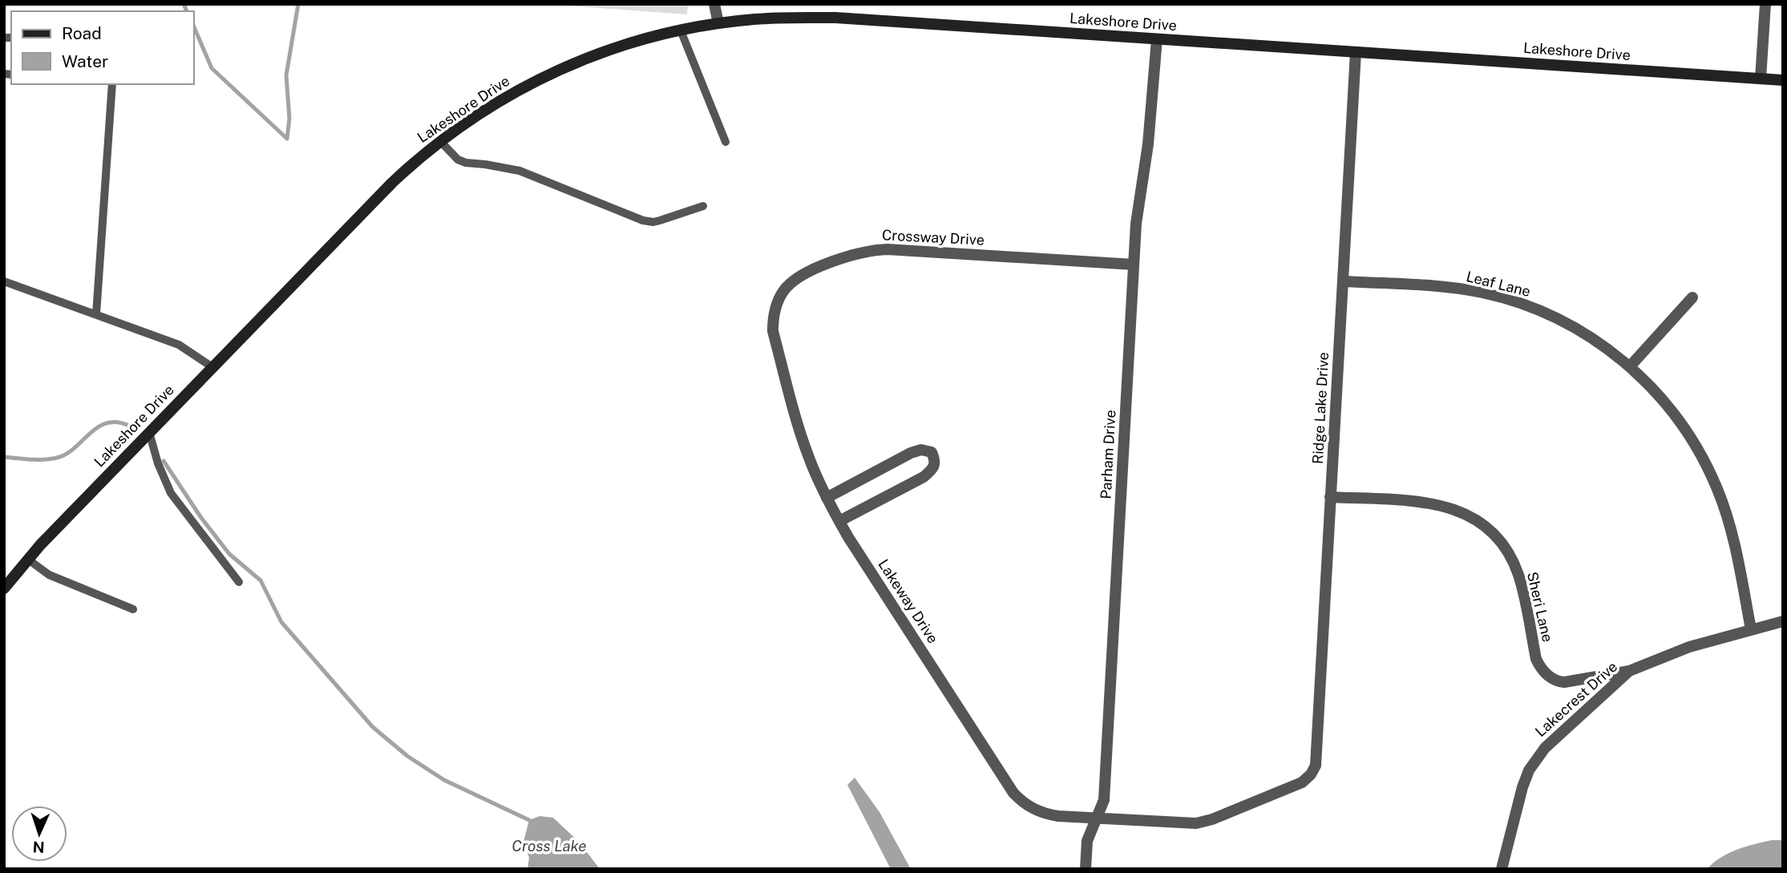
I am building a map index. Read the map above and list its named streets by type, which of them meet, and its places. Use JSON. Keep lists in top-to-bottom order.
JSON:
{
  "streets": {
    "main road": ["Lakeshore Drive"],
    "street": [
      "Crossway Drive",
      "Leaf Lane",
      "Ridge Lake Drive",
      "Parham Drive",
      "Lakeway Drive",
      "Sheri Lane",
      "Lakecrest Drive"
    ]
  },
  "crossings": [
    ["Lakeshore Drive", "Ridge Lake Drive"],
    ["Lakeshore Drive", "Parham Drive"],
    ["Crossway Drive", "Parham Drive"],
    ["Crossway Drive", "Lakeway Drive"],
    ["Leaf Lane", "Ridge Lake Drive"],
    ["Leaf Lane", "Lakecrest Drive"],
    ["Ridge Lake Drive", "Lakeway Drive"],
    ["Ridge Lake Drive", "Sheri Lane"],
    ["Parham Drive", "Lakeway Drive"],
    ["Sheri Lane", "Lakecrest Drive"]
  ],
  "water": ["Cross Lake"],
  "legend": ["Road", "Water"],
  "north": "bottom"
}
